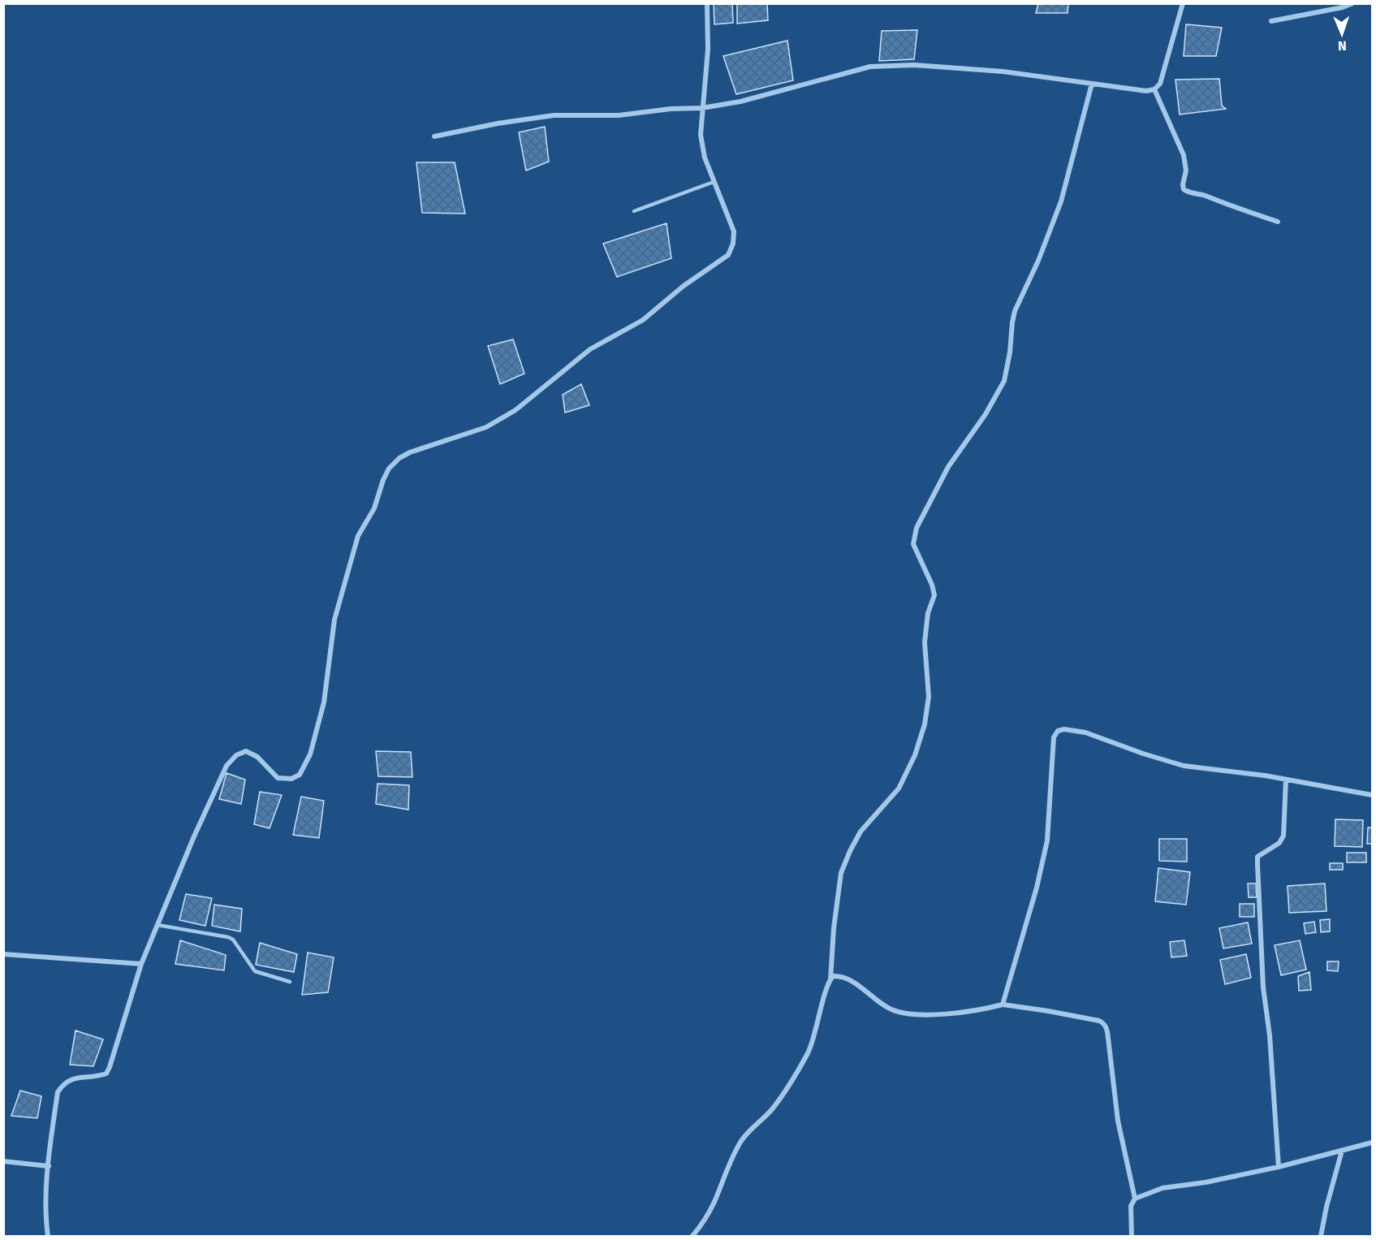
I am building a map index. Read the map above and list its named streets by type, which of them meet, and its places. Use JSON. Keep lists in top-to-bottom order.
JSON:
{
  "north": "bottom"
}
